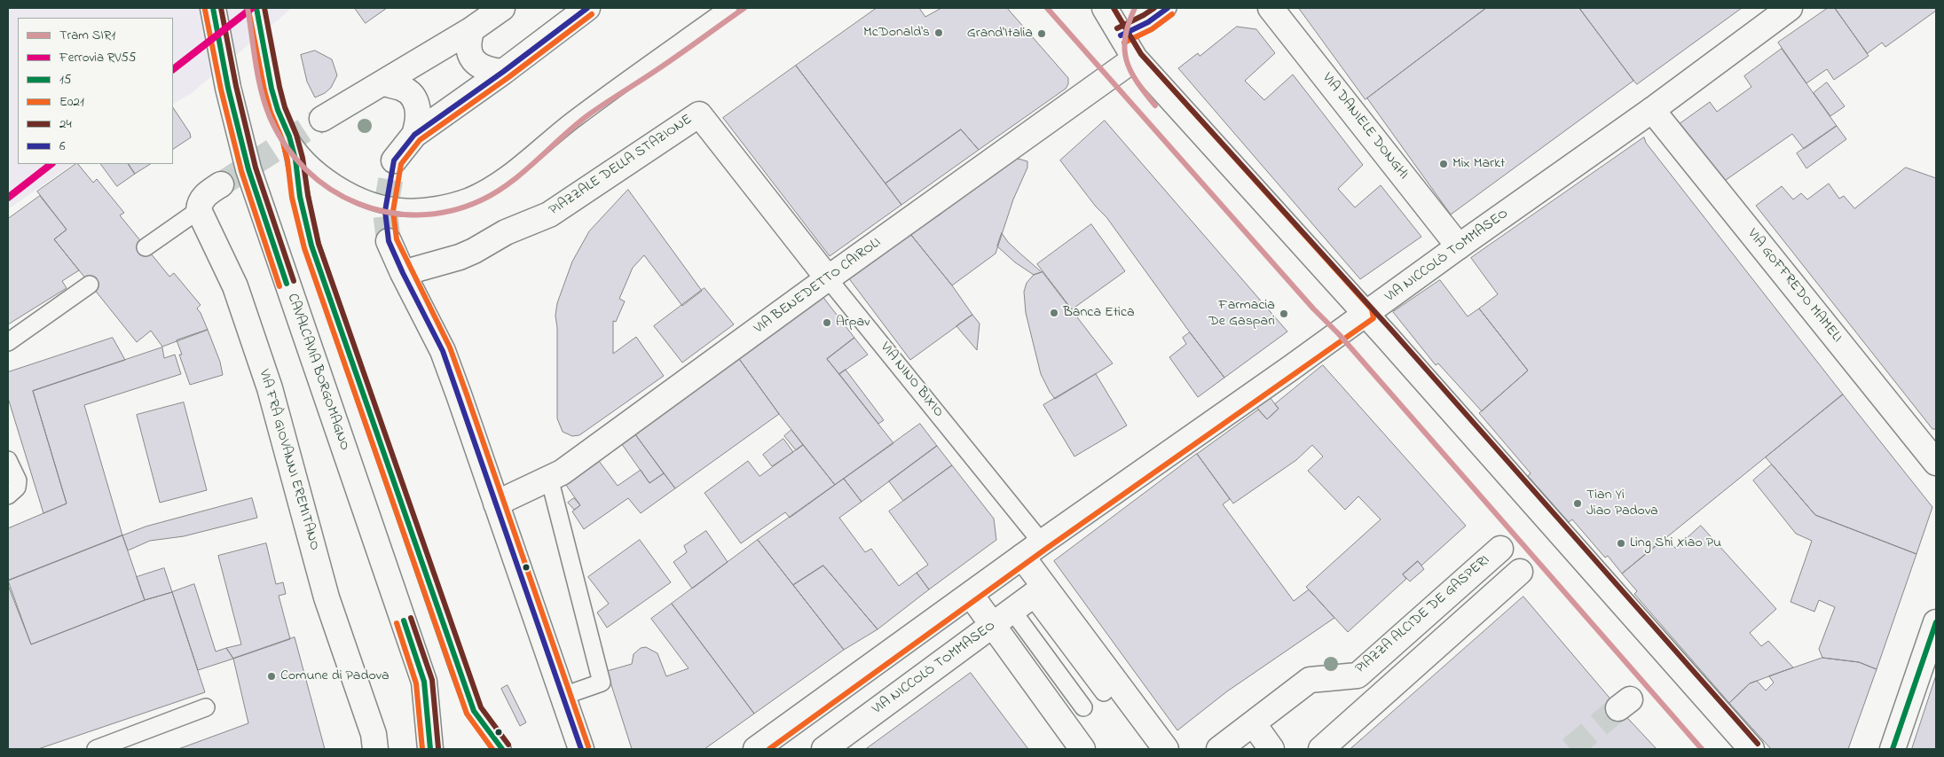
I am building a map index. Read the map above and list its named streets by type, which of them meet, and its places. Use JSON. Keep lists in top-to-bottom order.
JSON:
{
  "streets": {
    "street": [
      "VIA DANIELE DONGHI",
      "PIAZZALE DELLA STAZIONE",
      "VIA NICCOLÒ TOMMASEO",
      "VIA BENEDETTO CAIROLI",
      "VIA GOFFREDO MAMELI",
      "CAVALCAVIA BORGOMAGNO",
      "VIA NINO BIXIO",
      "VIA FRÀ GIOVANNI EREMITANO",
      "PIAZZA ALCIDE DE GASPERI"
    ]
  },
  "crossings": [
    ["VIA DANIELE DONGHI", "VIA NICCOLÒ TOMMASEO"],
    ["PIAZZALE DELLA STAZIONE", "VIA NINO BIXIO"],
    ["VIA NICCOLÒ TOMMASEO", "VIA GOFFREDO MAMELI"],
    ["VIA NICCOLÒ TOMMASEO", "VIA NINO BIXIO"],
    ["VIA BENEDETTO CAIROLI", "VIA NINO BIXIO"]
  ],
  "places": [
    "McDonald's",
    "Grand'Italia",
    "Mix Markt",
    "Banca Etica",
    "Farmacia De Gaspari",
    "Arpav",
    "Tian Yi Jiao Padova",
    "Ling Shi Xiao Pu",
    "Comune di Padova"
  ],
  "lines": [
    "tram line SIR1",
    "rail line RV55",
    "transit line 15",
    "transit line E021",
    "transit line 24",
    "transit line 6"
  ],
  "legend": [
    "Tram SIR1",
    "Ferrovia RV55",
    "15",
    "E021",
    "24",
    "6"
  ]
}
